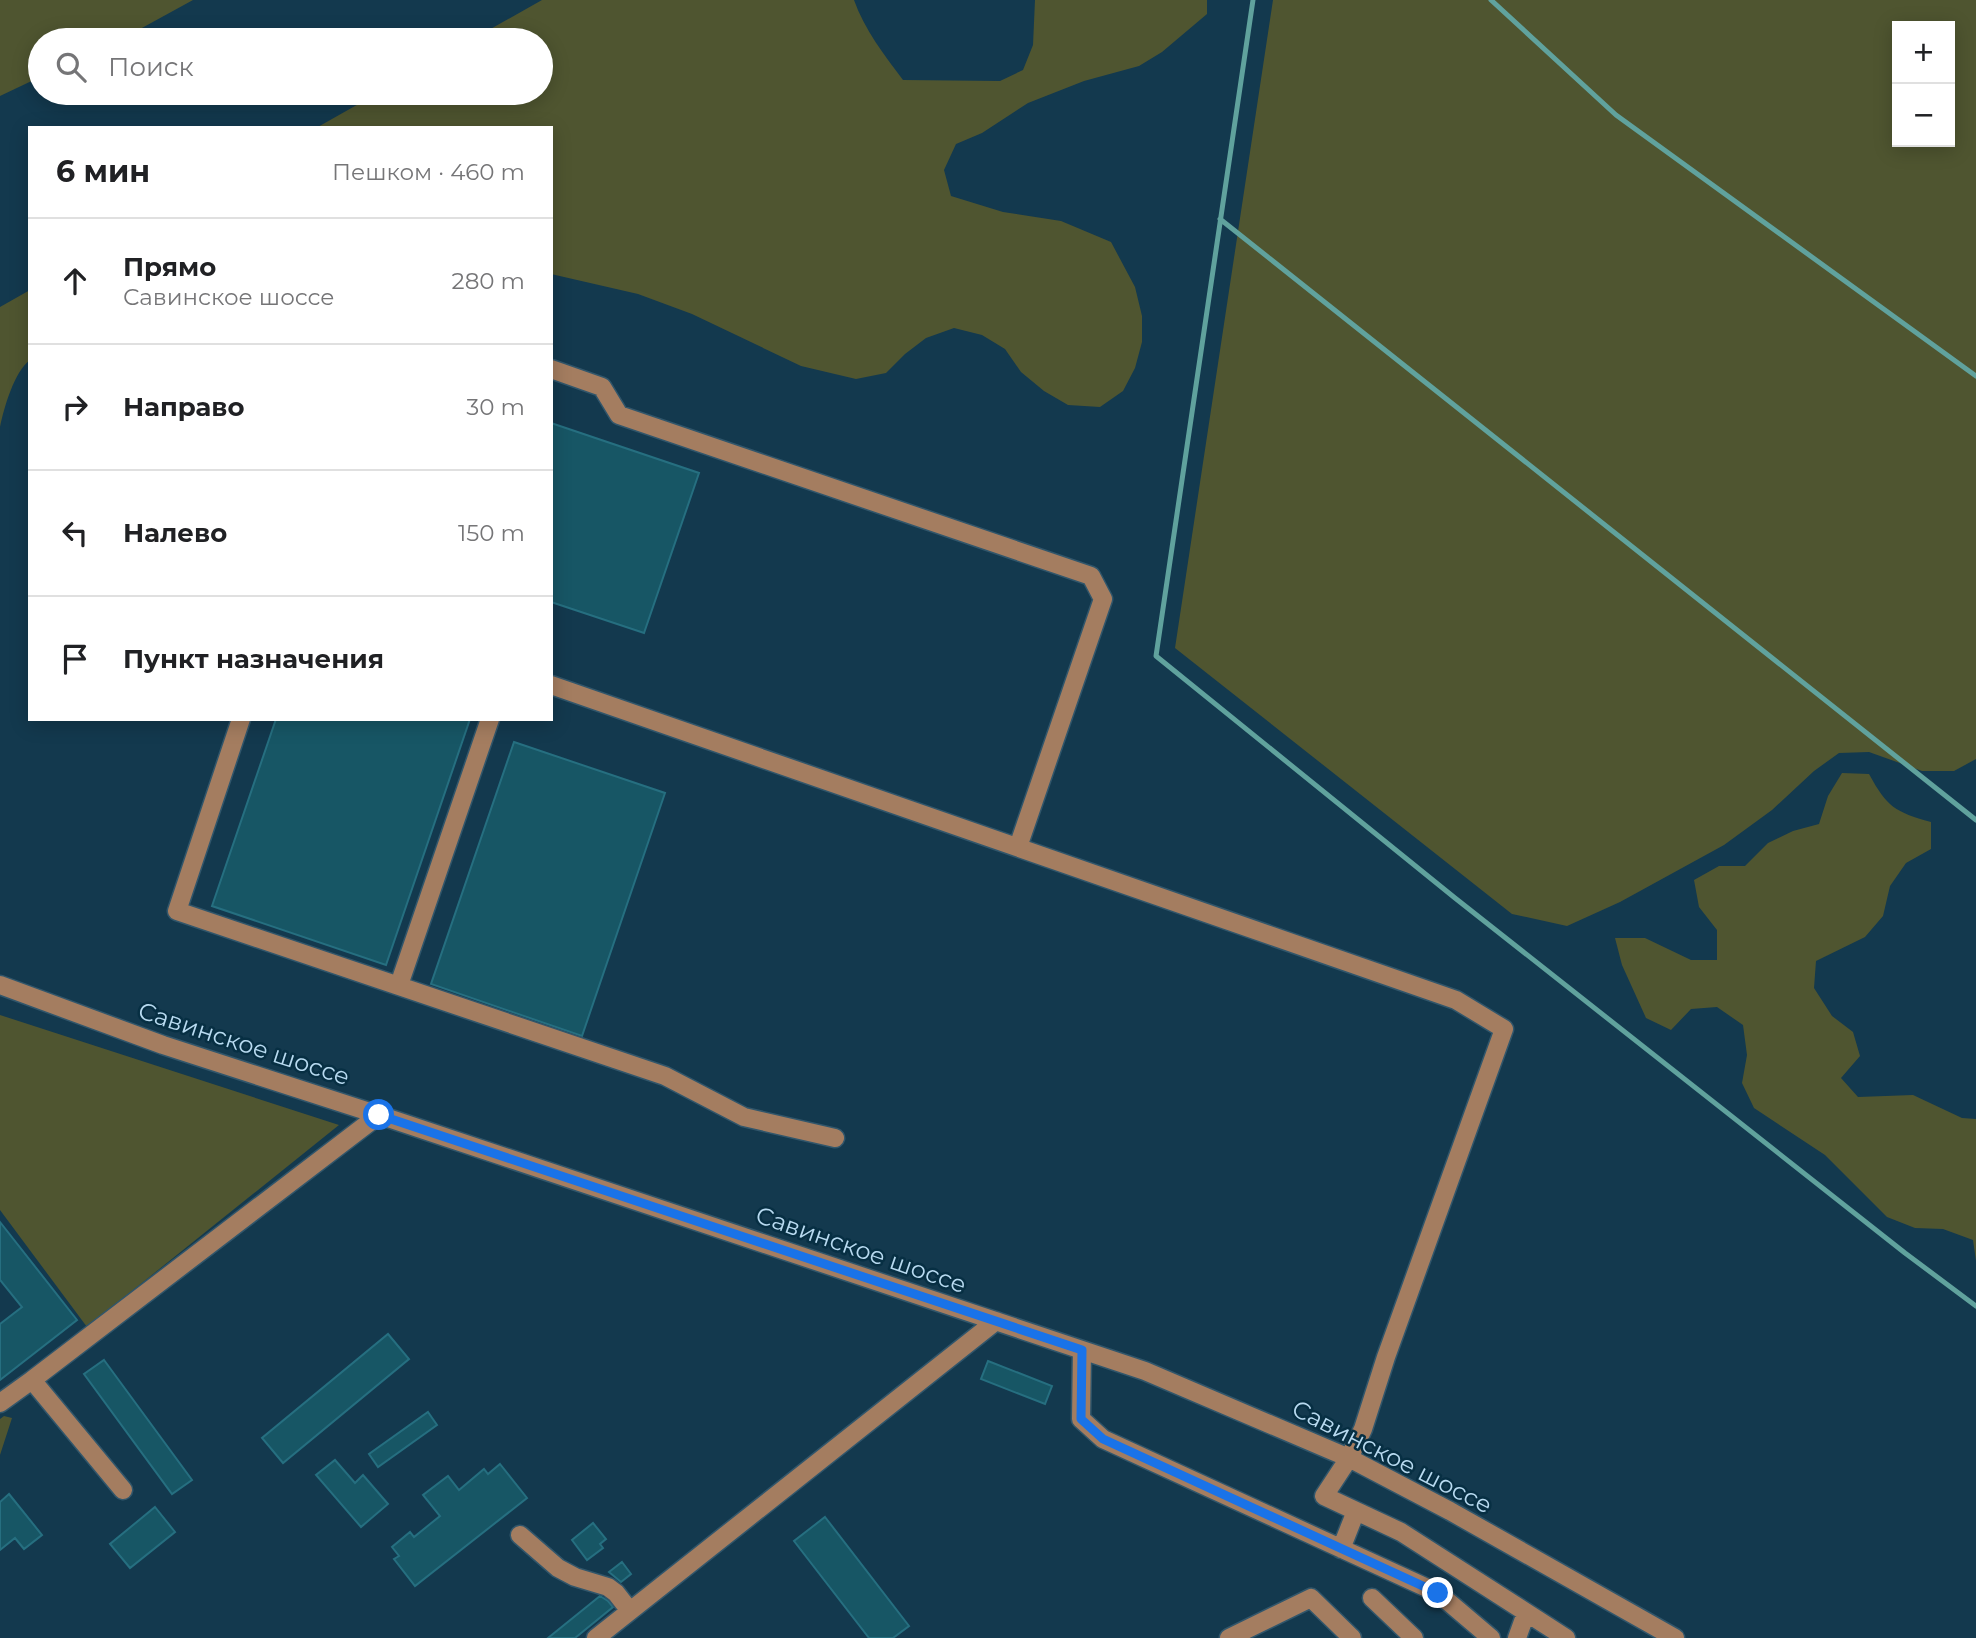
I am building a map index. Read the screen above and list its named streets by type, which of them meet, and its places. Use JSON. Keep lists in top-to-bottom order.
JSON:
{
  "streets": {
    "street": ["Савинское шоссе"]
  },
  "page": {
    "map_buttons": ["+", "−"],
    "search": "Поиск",
    "heading": ["6 мин", "Пешком · 460 m"],
    "list": [
      ["Прямо", "Савинское шоссе", "280 m"],
      ["Направо", "30 m"],
      ["Налево", "150 m"],
      "Пункт назначения"
    ]
  }
}
